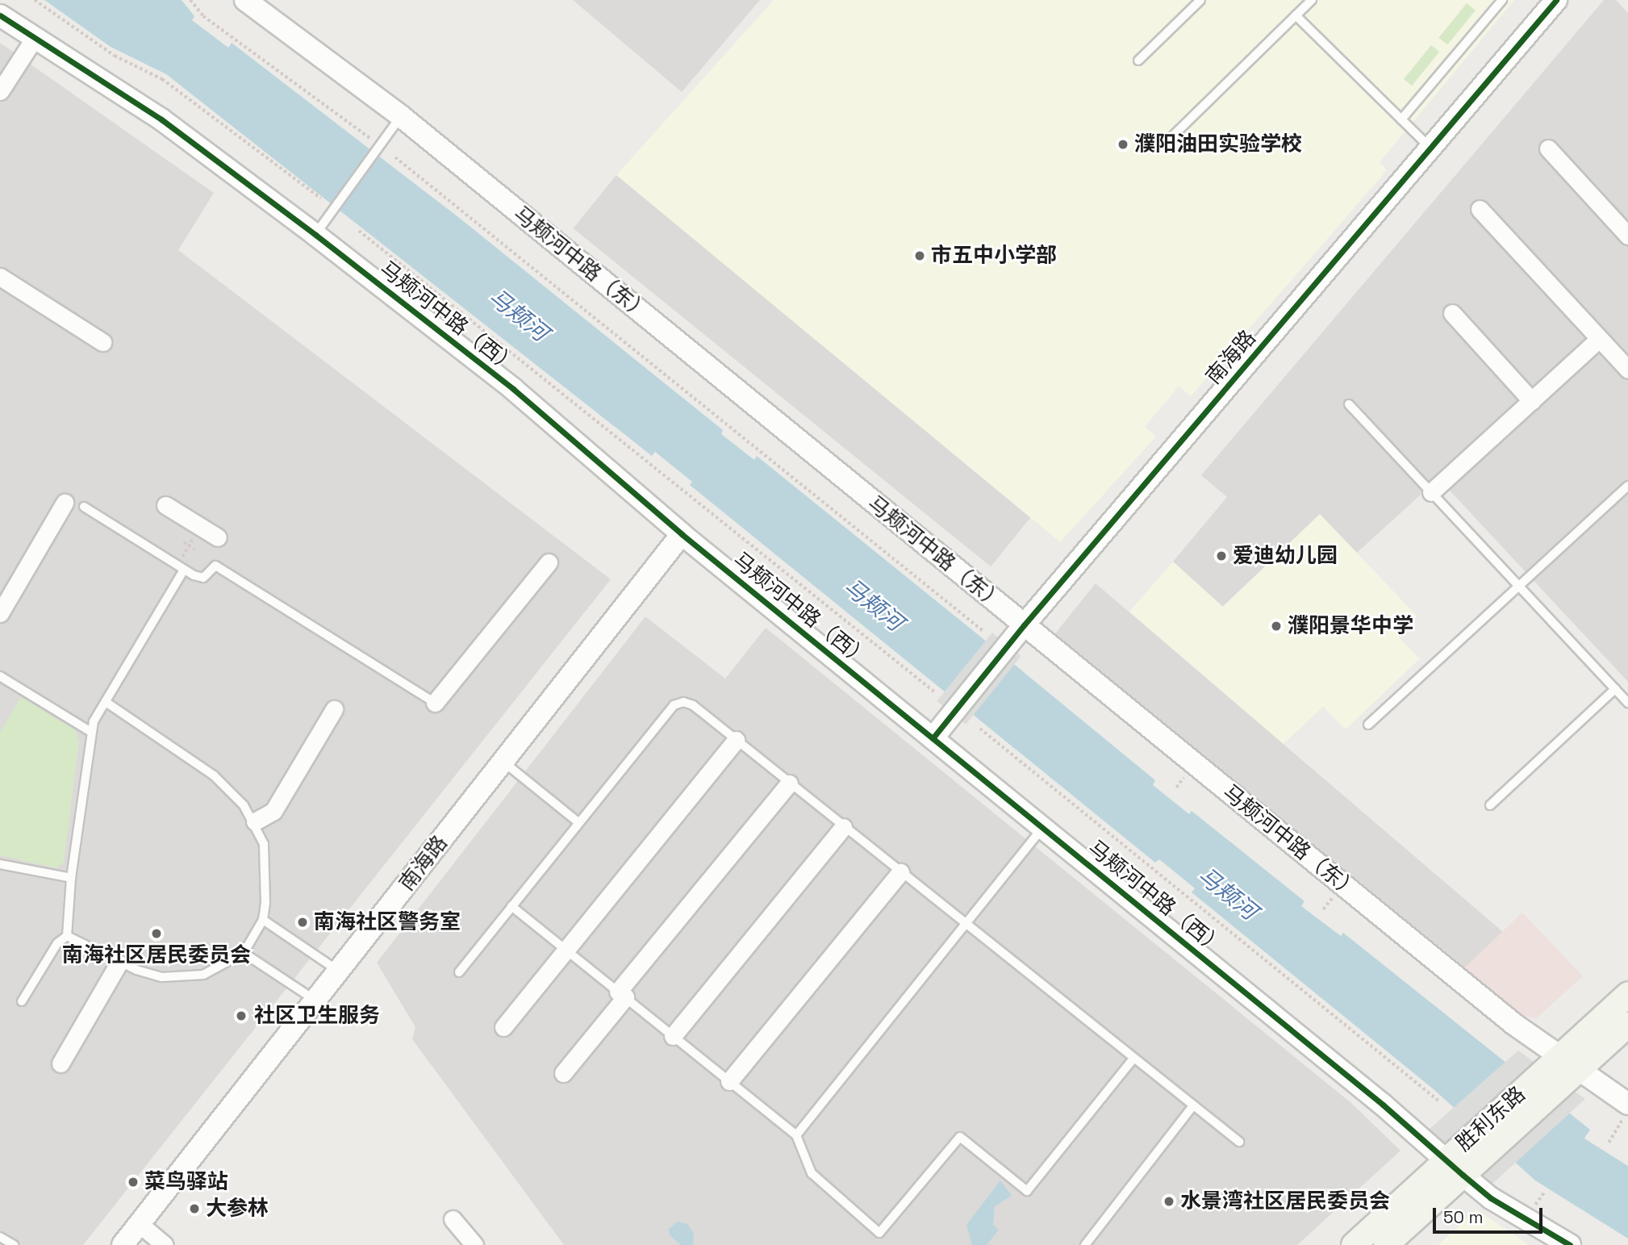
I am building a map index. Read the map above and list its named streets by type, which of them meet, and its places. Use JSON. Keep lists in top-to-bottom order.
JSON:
{
  "streets": {
    "main road": ["胜利东路"],
    "street": ["马颊河中路（东）", "马颊河中路（西）", "南海路"]
  },
  "crossings": [
    ["马颊河中路（东）", "南海路"],
    ["马颊河中路（东）", "胜利东路"],
    ["马颊河中路（西）", "南海路"],
    ["马颊河中路（西）", "胜利东路"]
  ],
  "water": ["马颊河"],
  "places": [
    "濮阳油田实验学校",
    "市五中小学部",
    "爱迪幼儿园",
    "濮阳景华中学",
    "南海社区警务室",
    "南海社区居民委员会",
    "社区卫生服务",
    "菜鸟驿站",
    "水景湾社区居民委员会",
    "大参林"
  ],
  "scale_bar": "50 m"
}
